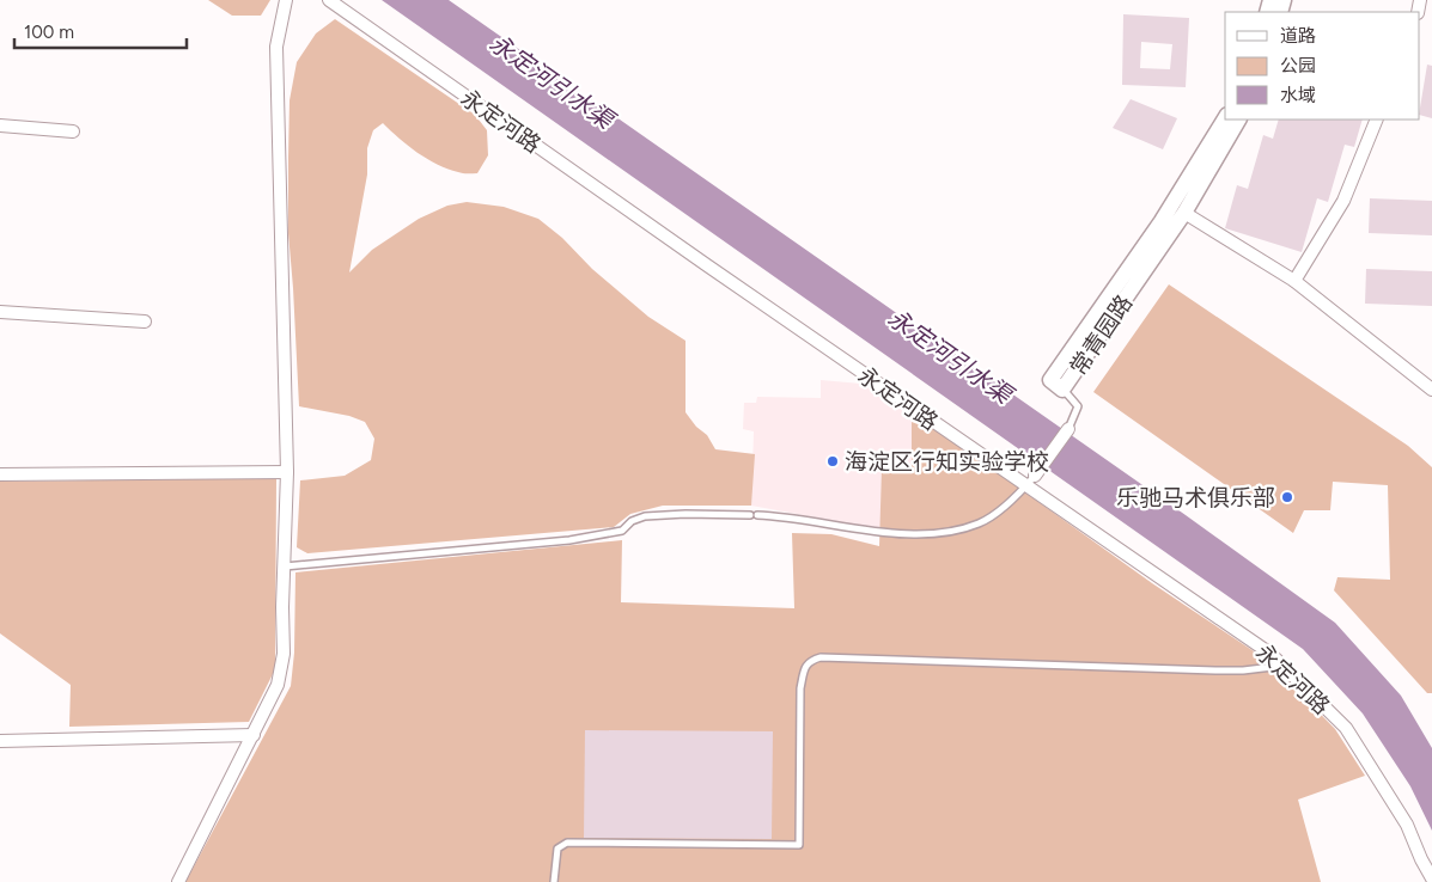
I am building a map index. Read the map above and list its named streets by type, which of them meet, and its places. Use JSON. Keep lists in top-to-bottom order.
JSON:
{
  "streets": {
    "street": ["永定河路", "常青园路"]
  },
  "water": ["永定河引水渠"],
  "places": ["海淀区行知实验学校", "乐驰马术俱乐部"],
  "legend": ["道路", "公园", "水域"],
  "scale_bar": "100 m"
}
